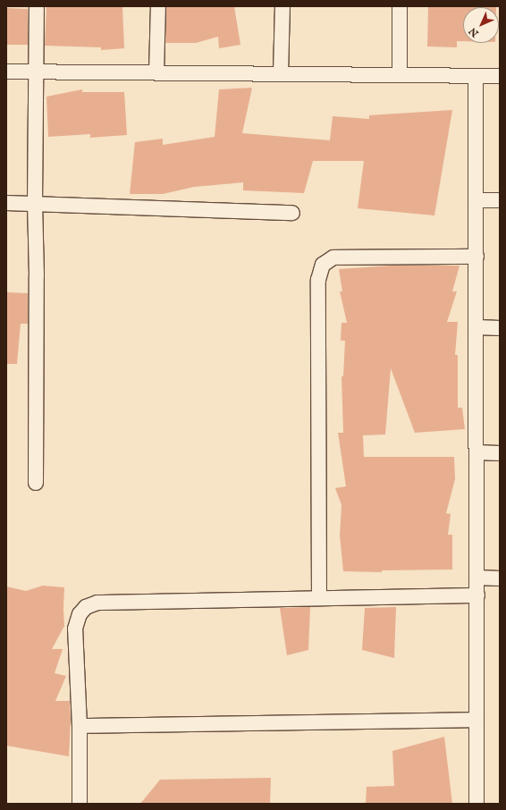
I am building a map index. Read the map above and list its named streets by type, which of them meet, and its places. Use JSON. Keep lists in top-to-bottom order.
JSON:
{
  "north": "bottom left"
}
